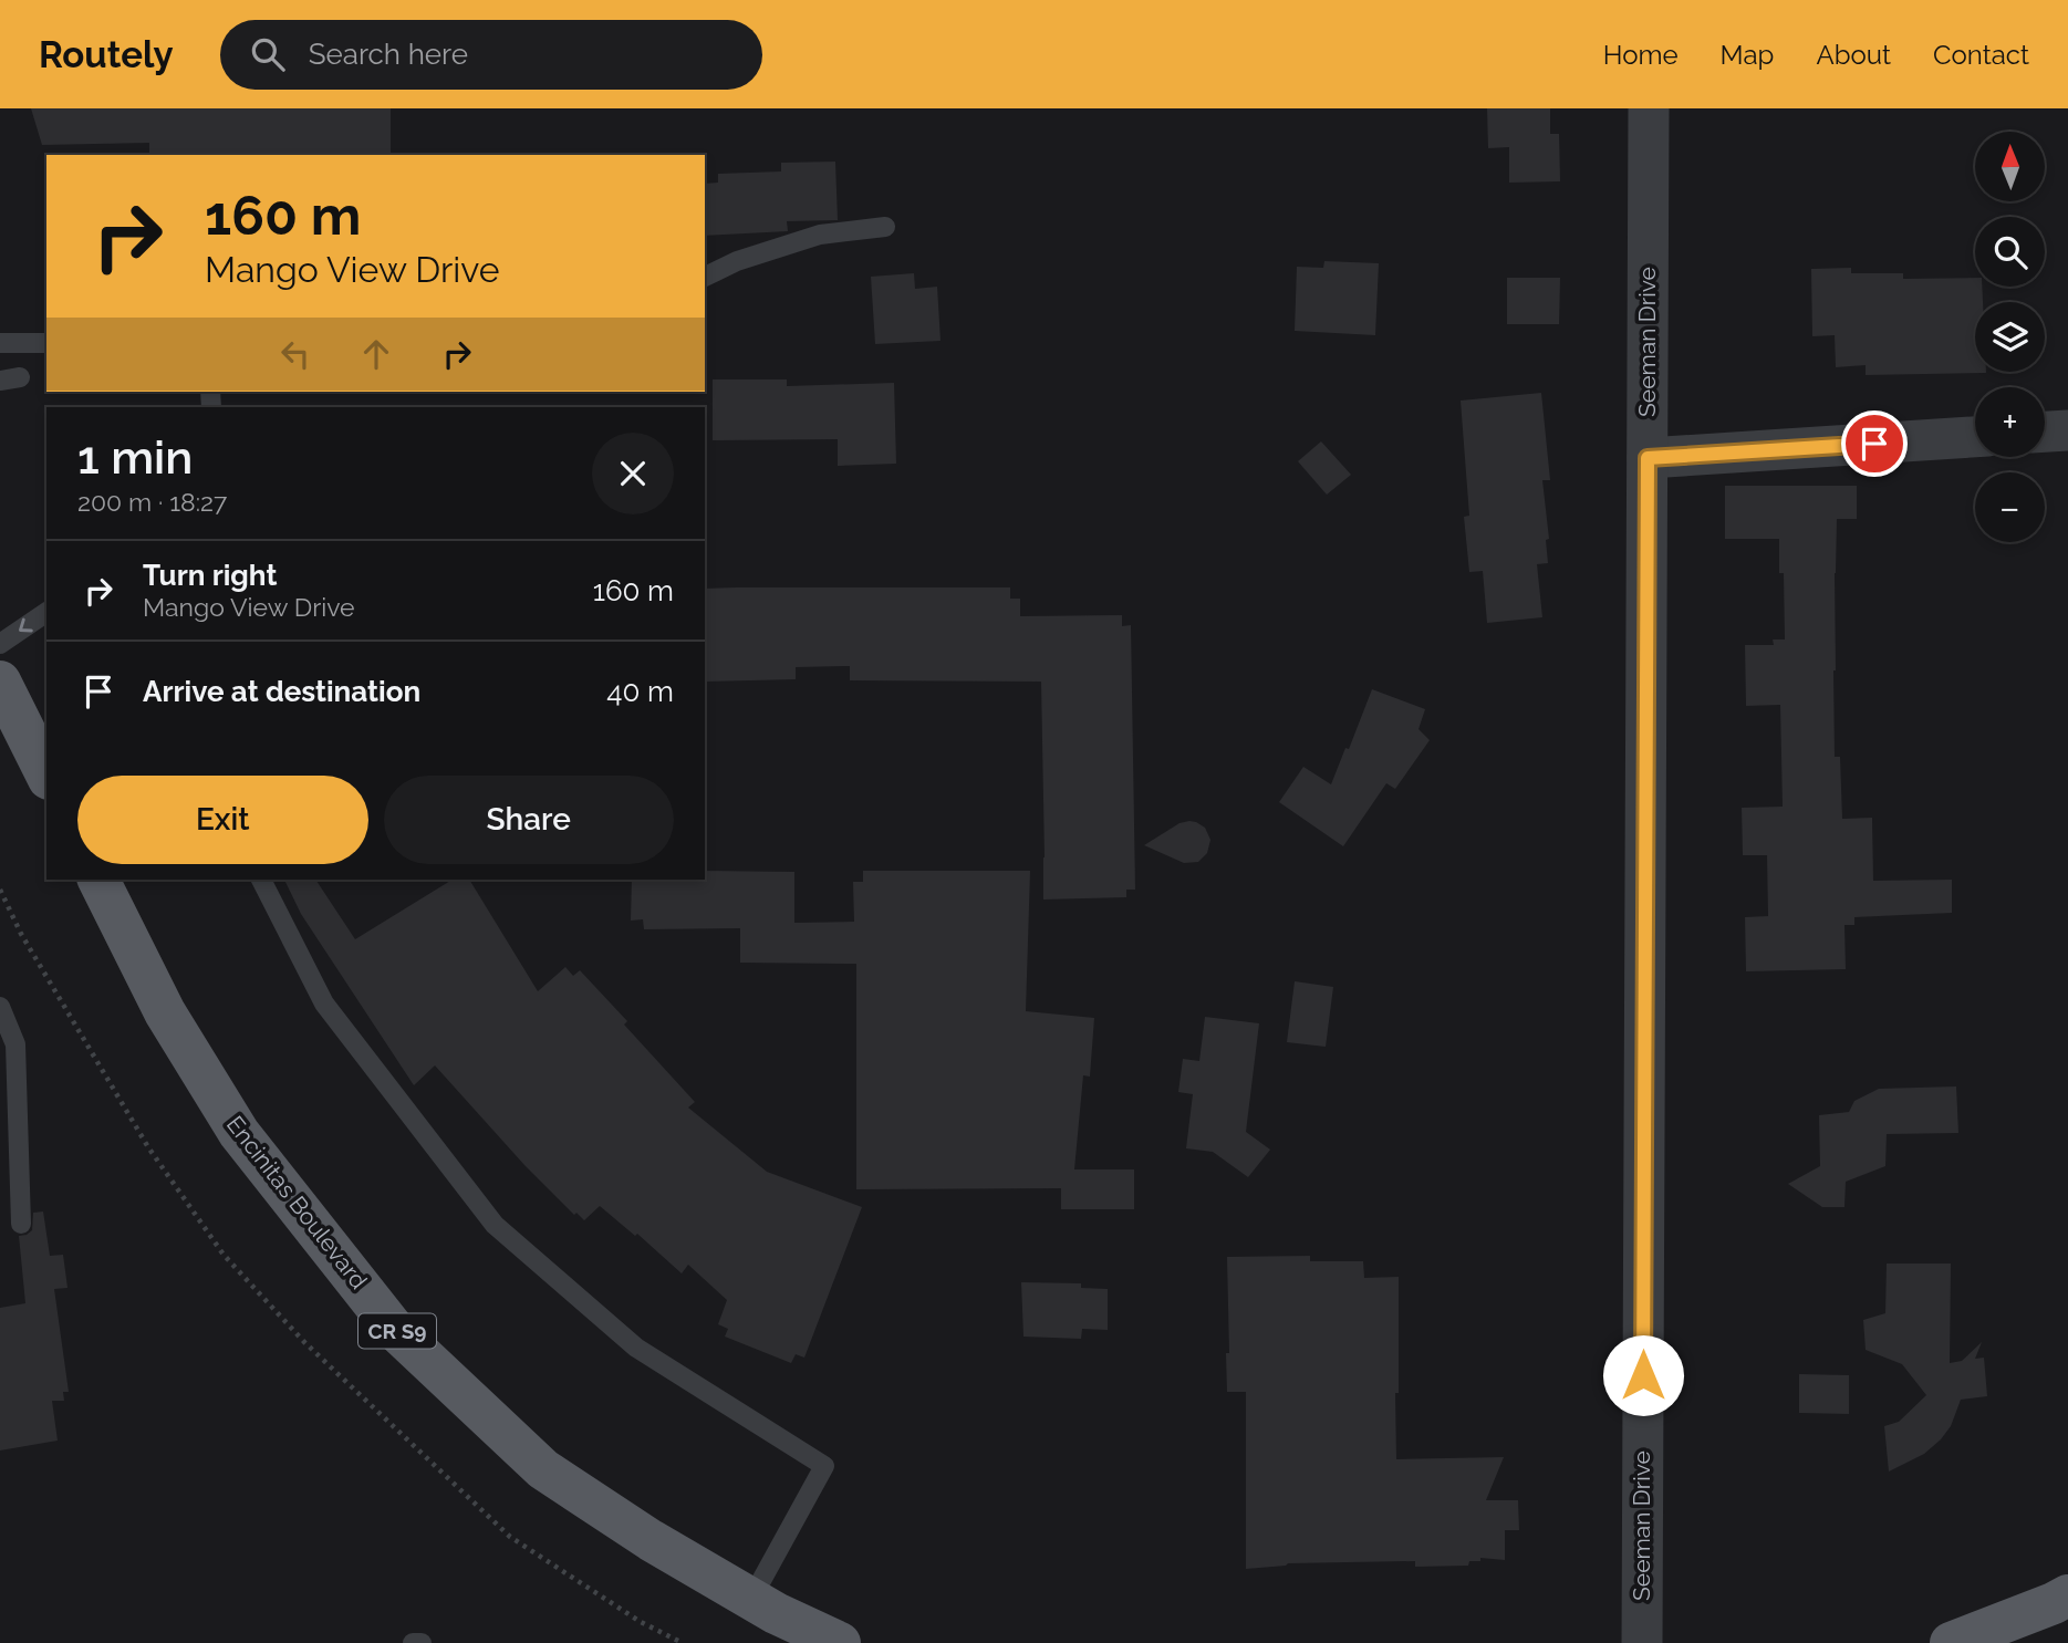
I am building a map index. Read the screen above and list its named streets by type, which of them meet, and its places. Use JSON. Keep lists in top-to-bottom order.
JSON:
{
  "streets": {
    "main road": ["Encinitas Boulevard", "CR S9"],
    "street": ["Seeman Drive"]
  },
  "north": "top",
  "page": {
    "header": "Routely",
    "search": "Search here",
    "nav": [
      "Home",
      "Map",
      "About",
      "Contact"
    ],
    "map_buttons": ["+", "−"],
    "turn": ["160 m", "Mango View Drive"],
    "heading": ["1 min", "200 m · 18:27"],
    "list": [
      {
        "name": "Turn right",
        "note": "Mango View Drive",
        "value": "160 m"
      },
      {
        "name": "Arrive at destination",
        "value": "40 m"
      }
    ],
    "buttons": ["Exit", "Share"]
  }
}
